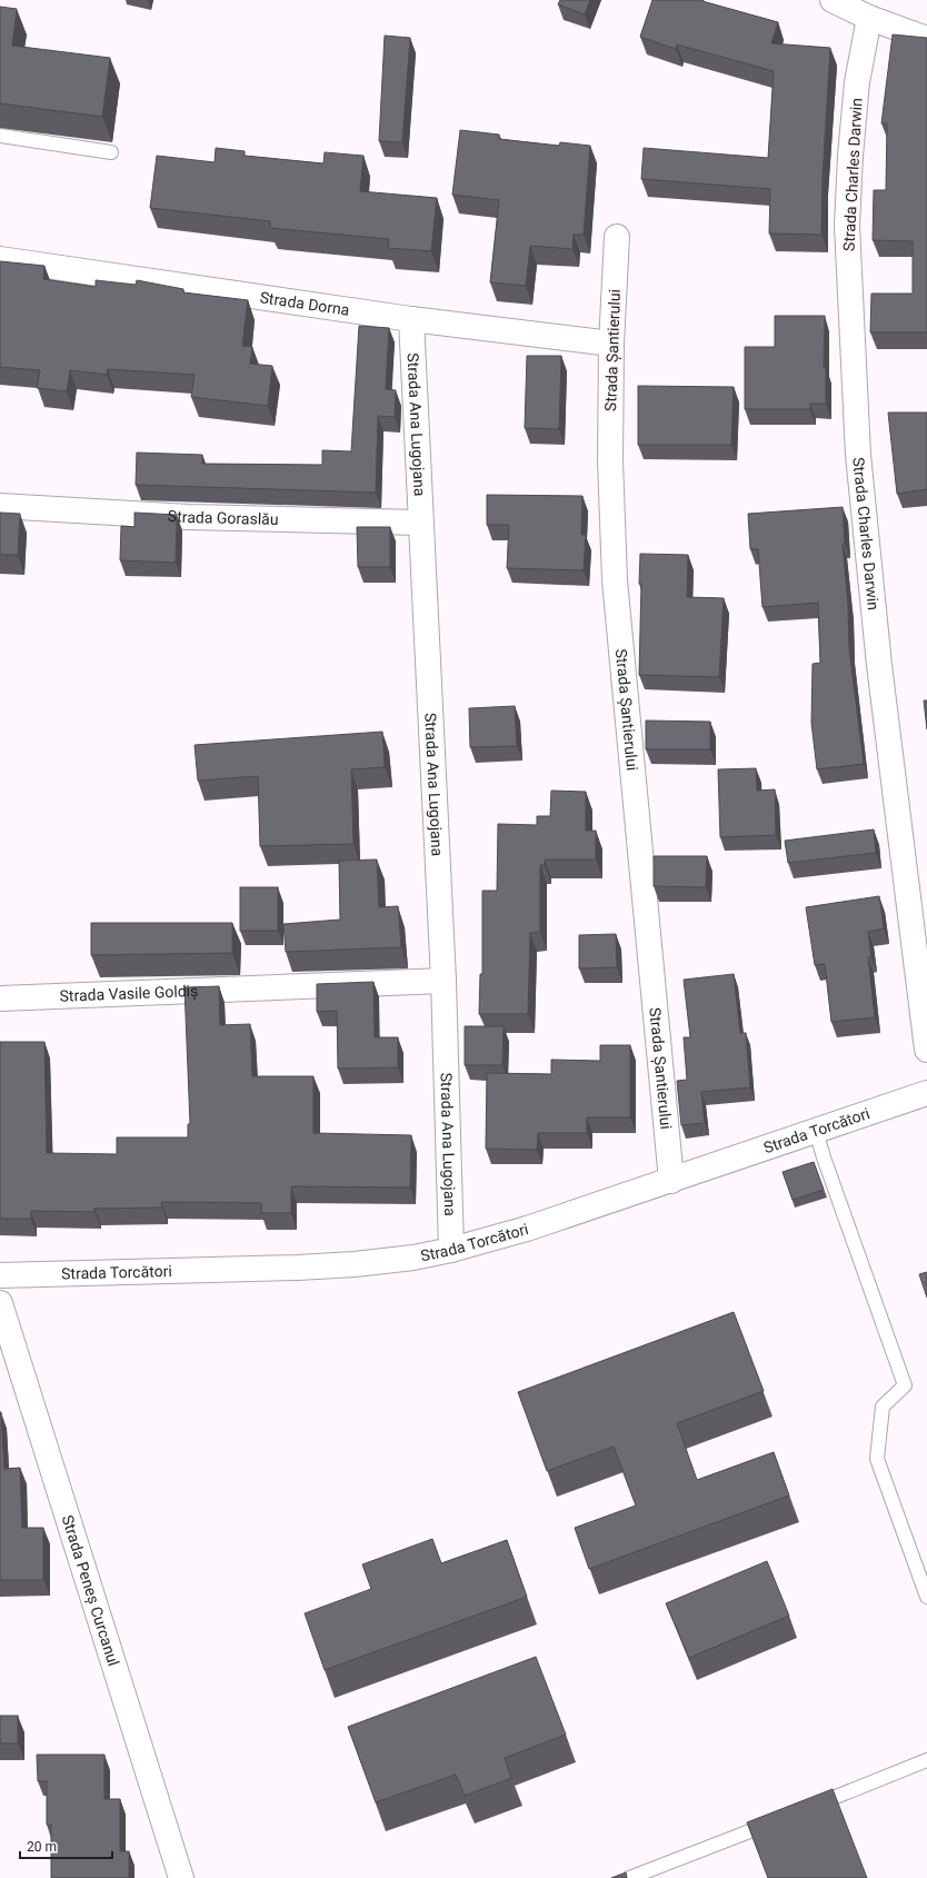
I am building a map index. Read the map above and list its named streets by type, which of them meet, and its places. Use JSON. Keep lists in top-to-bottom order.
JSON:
{
  "streets": {
    "street": [
      "Strada Charles Darwin",
      "Strada Dorna",
      "Strada Șantierului",
      "Strada Ana Lugojana",
      "Strada Goraslău",
      "Strada Vasile Goldiș",
      "Strada Torcători",
      "Strada Peneș Curcanul"
    ]
  },
  "crossings": [
    ["Strada Dorna", "Strada Șantierului"],
    ["Strada Dorna", "Strada Ana Lugojana"],
    ["Strada Șantierului", "Strada Torcători"],
    ["Strada Ana Lugojana", "Strada Goraslău"],
    ["Strada Ana Lugojana", "Strada Vasile Goldiș"],
    ["Strada Ana Lugojana", "Strada Torcători"]
  ],
  "scale_bar": "20 m"
}
